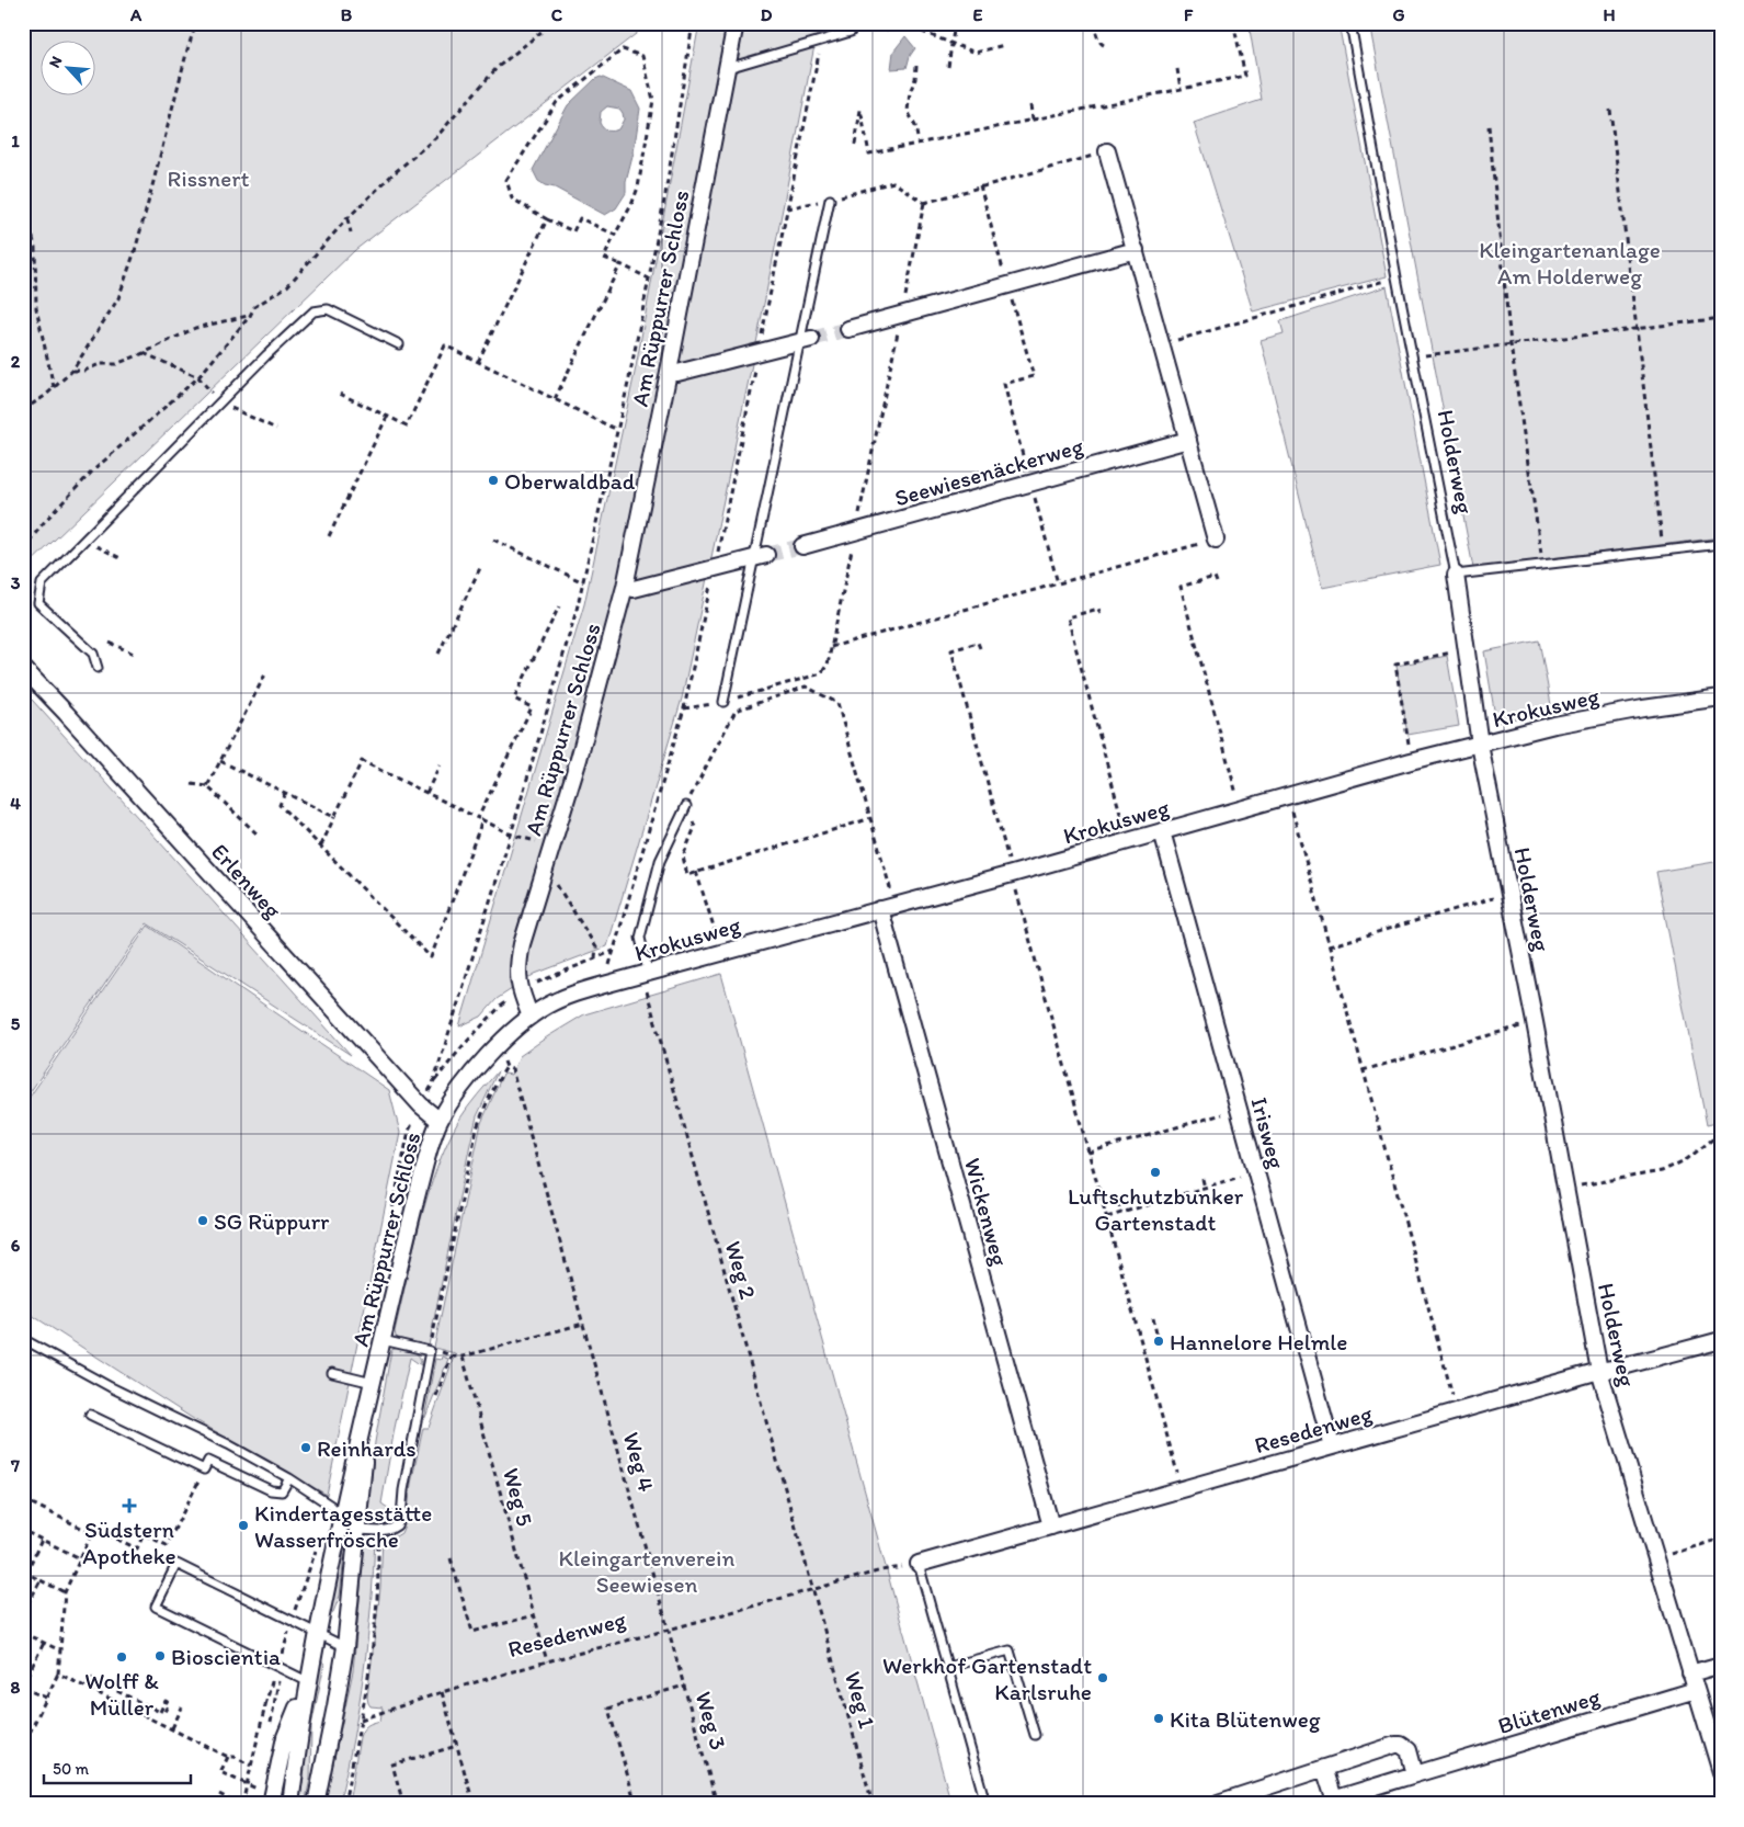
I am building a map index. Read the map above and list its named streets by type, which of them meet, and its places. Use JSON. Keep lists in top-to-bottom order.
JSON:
{
  "streets": {
    "street": [
      "Am Rüppurrer Schloss",
      "Holderweg",
      "Seewiesenäckerweg",
      "Krokusweg",
      "Erlenweg",
      "Irisweg",
      "Wickenweg",
      "Resedenweg",
      "Blütenweg"
    ],
    "path": [
      "Weg 2",
      "Weg 4",
      "Weg 5",
      "Weg 1",
      "Weg 3"
    ]
  },
  "crossings": [
    ["Am Rüppurrer Schloss", "Krokusweg"],
    ["Am Rüppurrer Schloss", "Erlenweg"],
    ["Holderweg", "Krokusweg"],
    ["Holderweg", "Resedenweg"],
    ["Holderweg", "Blütenweg"],
    ["Krokusweg", "Irisweg"],
    ["Krokusweg", "Wickenweg"],
    ["Krokusweg", "Weg 2"],
    ["Irisweg", "Resedenweg"],
    ["Wickenweg", "Resedenweg"],
    ["Weg 2", "Resedenweg"],
    ["Weg 2", "Weg 1"],
    ["Resedenweg", "Weg 4"],
    ["Resedenweg", "Weg 5"],
    ["Resedenweg", "Weg 1"],
    ["Resedenweg", "Weg 3"],
    ["Weg 4", "Weg 3"]
  ],
  "parks": ["Rissnert", "Kleingartenanlage Am Holderweg", "Kleingartenverein Seewiesen"],
  "places": {
    "other": [
      "Oberwaldbad",
      "Luftschutzbunker Gartenstadt",
      "SG Rüppurr",
      "Hannelore Helmle",
      "Reinhards",
      "Kindertagesstätte Wasserfrösche",
      "Bioscientia",
      "Wolff & Müller",
      "Werkhof Gartenstadt Karlsruhe",
      "Kita Blütenweg"
    ],
    "health": ["Südstern Apotheke"]
  },
  "scale_bar": "50 m",
  "north": "top left",
  "grid": {
    "columns": [
      "A",
      "B",
      "C",
      "D",
      "E",
      "F",
      "G",
      "H"
    ],
    "rows": [
      "1",
      "2",
      "3",
      "4",
      "5",
      "6",
      "7",
      "8"
    ]
  }
}
